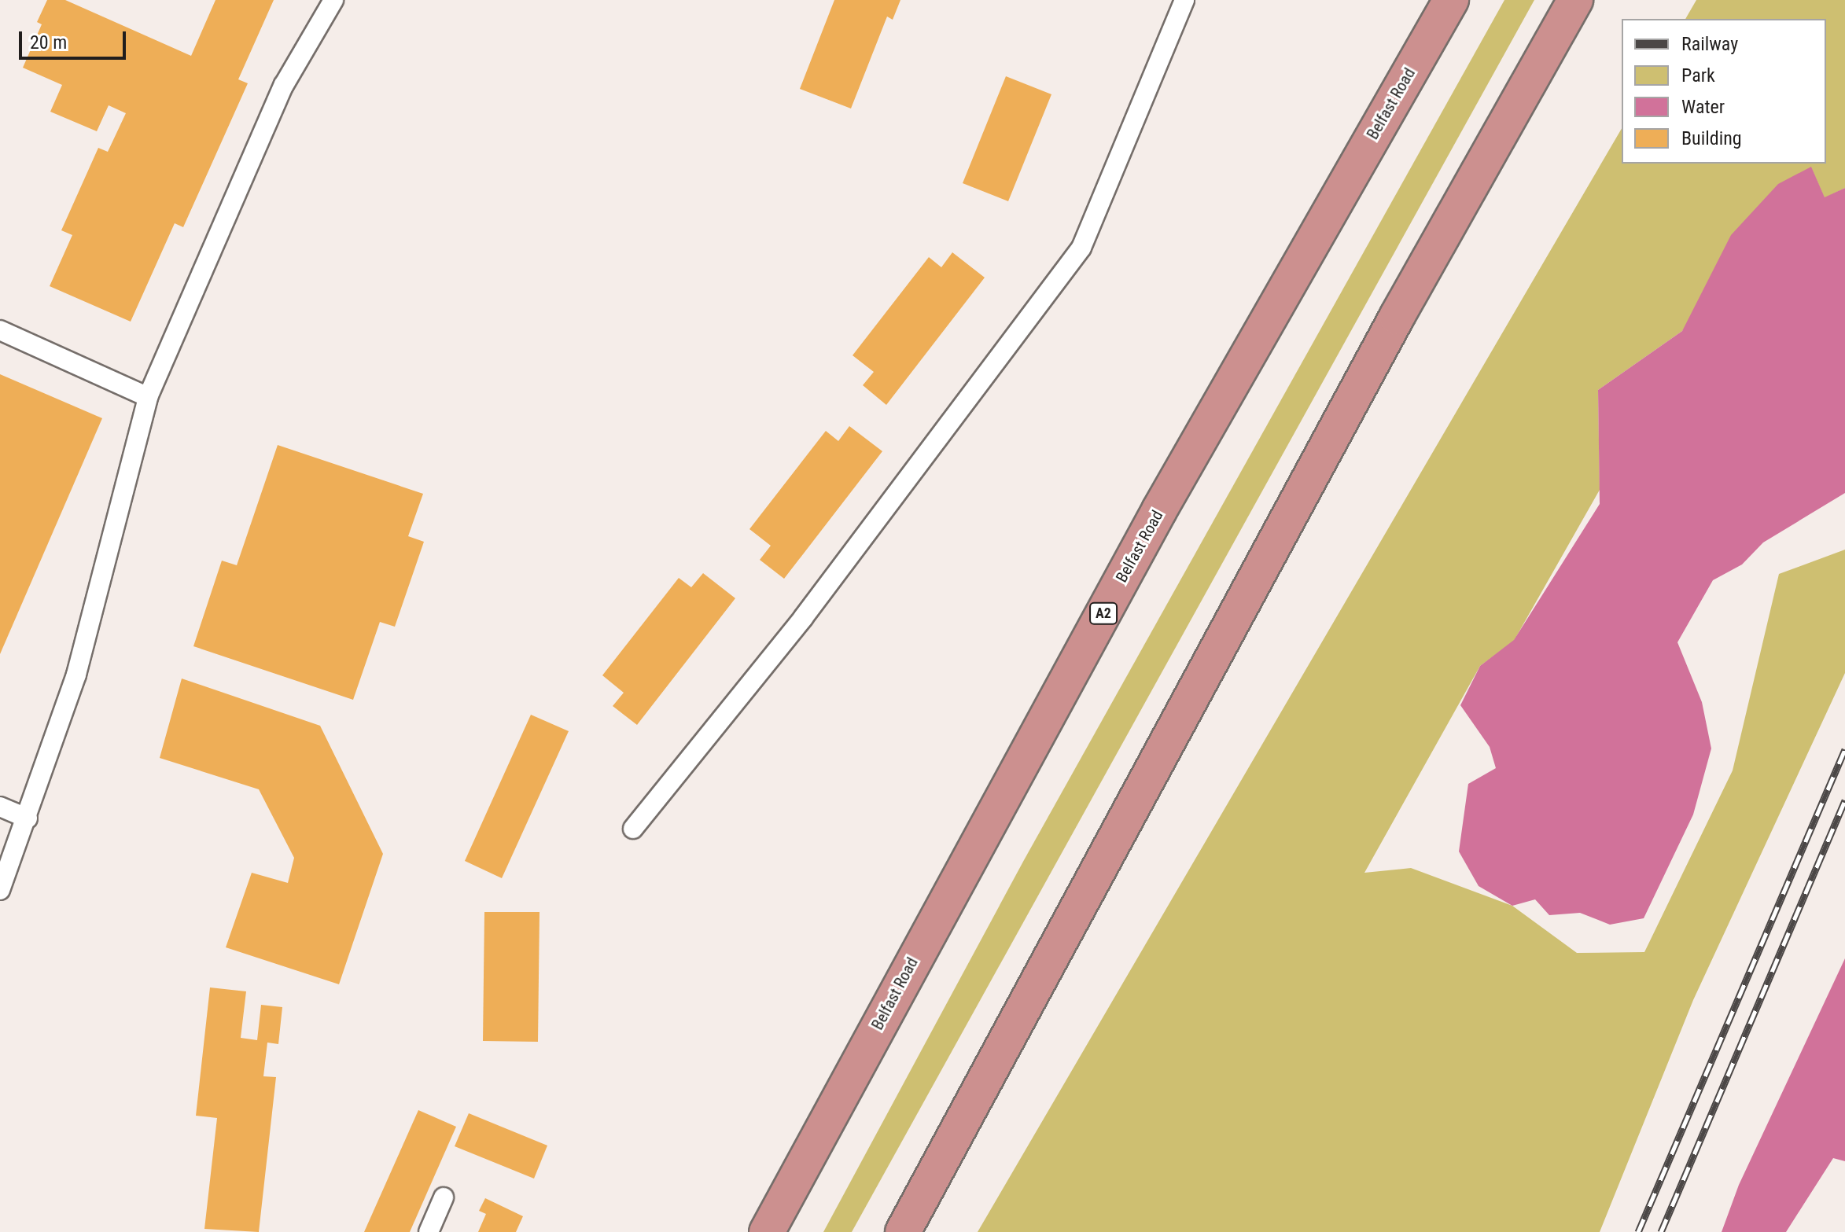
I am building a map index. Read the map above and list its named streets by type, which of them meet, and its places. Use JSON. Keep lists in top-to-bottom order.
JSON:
{
  "streets": {
    "highway": ["Belfast Road", "A2"]
  },
  "legend": [
    "Railway",
    "Park",
    "Water",
    "Building"
  ],
  "scale_bar": "20 m"
}
